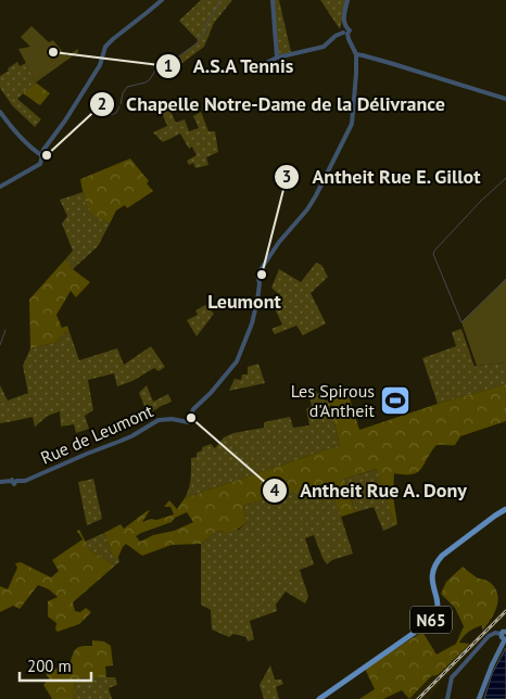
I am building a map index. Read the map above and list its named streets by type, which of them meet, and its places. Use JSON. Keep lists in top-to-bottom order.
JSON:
{
  "streets": {
    "main road": ["N65"],
    "street": ["Rue de Leumont"]
  },
  "districts": ["Leumont"],
  "places": {
    "other": [
      "A.S.A Tennis",
      "Chapelle Notre-Dame de la Délivrance",
      "Antheit Rue E. Gillot",
      "Antheit Rue A. Dony"
    ],
    "sports": ["Les Spirous d'Antheit"]
  },
  "scale_bar": "200 m"
}
